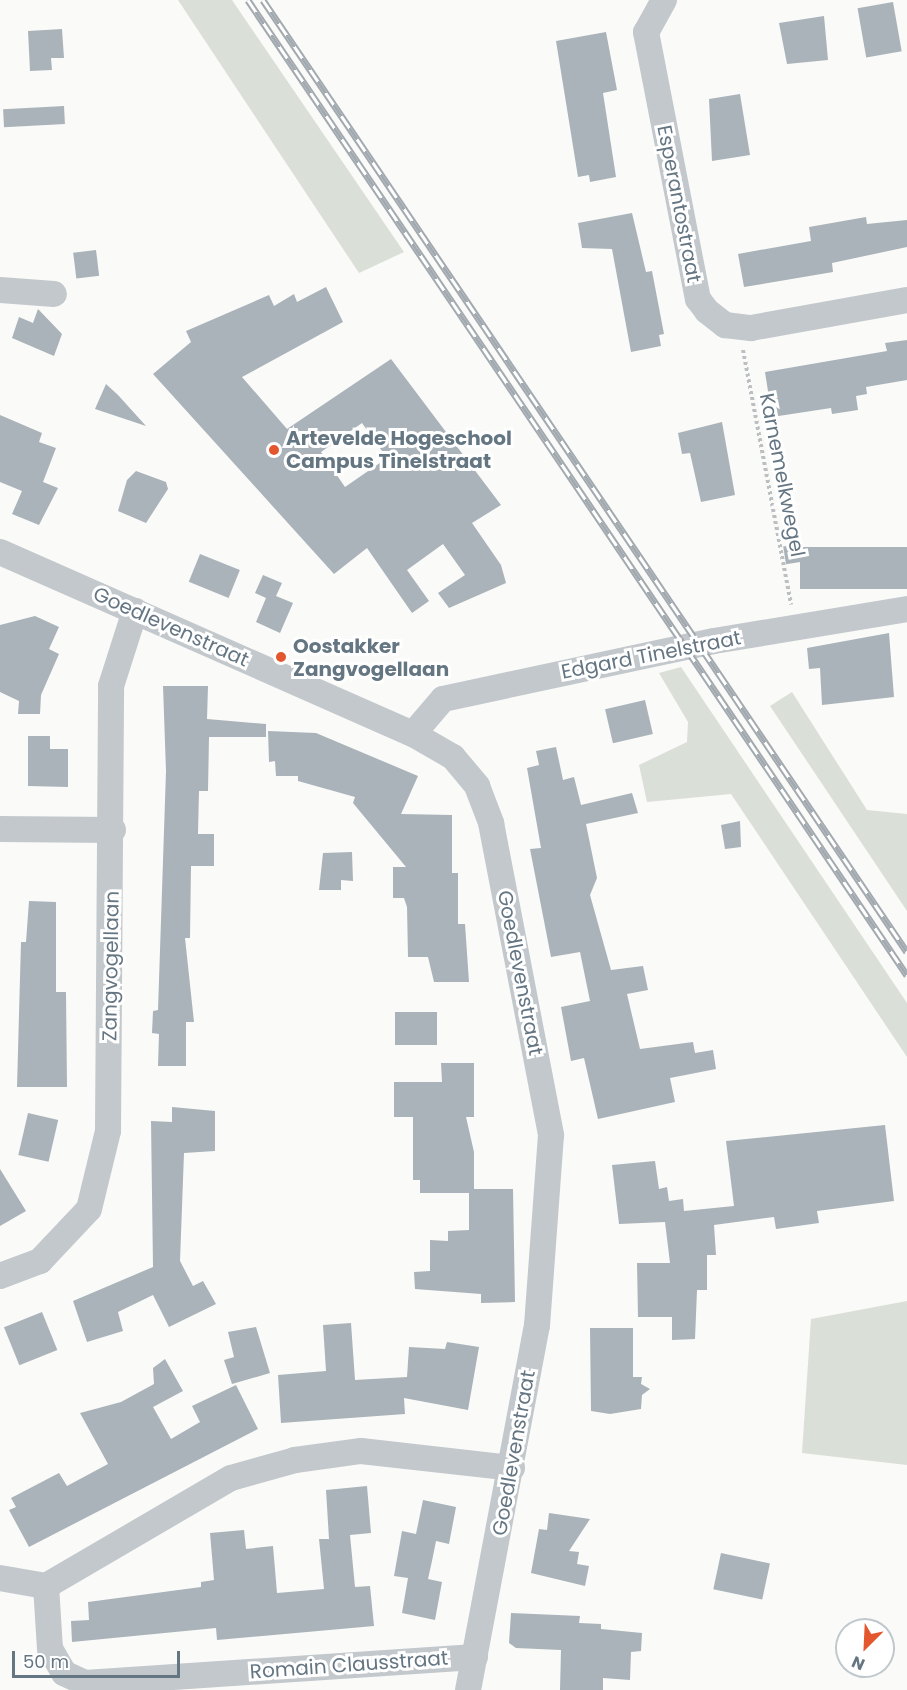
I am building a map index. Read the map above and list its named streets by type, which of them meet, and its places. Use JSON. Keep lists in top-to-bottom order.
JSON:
{
  "streets": {
    "street": [
      "Esperantostraat",
      "Goedlevenstraat",
      "Edgard Tinelstraat",
      "Zangvogellaan",
      "Romain Clausstraat"
    ],
    "path": ["Karnemelkwegel"]
  },
  "crossings": [
    ["Esperantostraat", "Karnemelkwegel"],
    ["Karnemelkwegel", "Edgard Tinelstraat"],
    ["Goedlevenstraat", "Edgard Tinelstraat"],
    ["Goedlevenstraat", "Zangvogellaan"],
    ["Goedlevenstraat", "Romain Clausstraat"]
  ],
  "places": ["Artevelde Hogeschool Campus Tinelstraat", "Oostakker Zangvogellaan"],
  "scale_bar": "50 m",
  "north": "bottom left"
}
